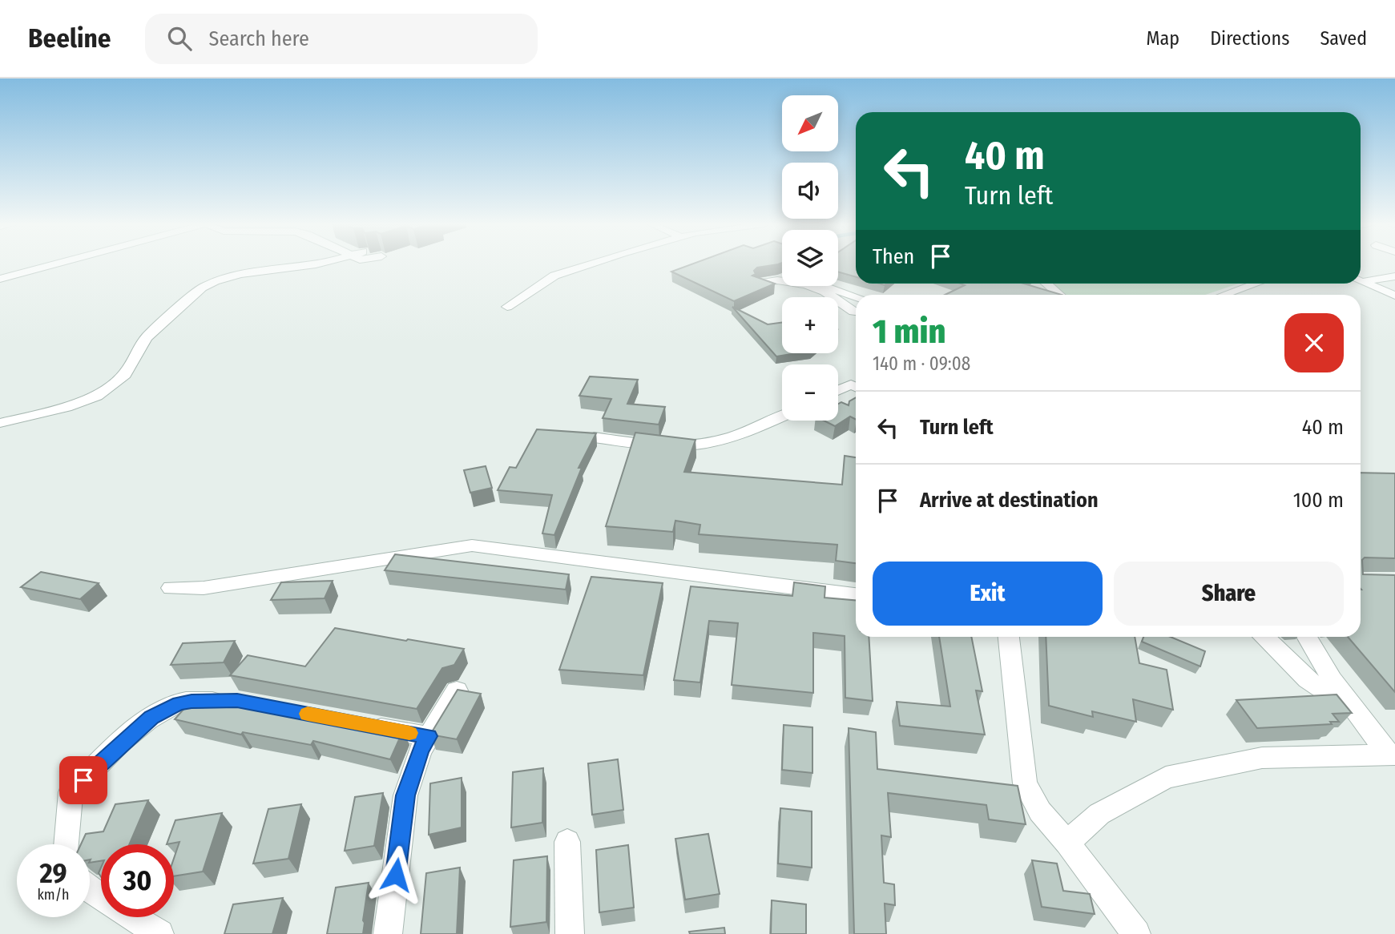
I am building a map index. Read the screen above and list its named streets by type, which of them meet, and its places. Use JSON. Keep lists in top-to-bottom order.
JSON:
{
  "north": "bottom left",
  "page": {
    "header": "Beeline",
    "search": "Search here",
    "nav": ["Map", "Directions", "Saved"],
    "map_buttons": ["+", "−"],
    "turn": ["40 m", "Turn left"],
    "then": "Then",
    "heading": ["1 min", "140 m · 09:08"],
    "list": [
      {
        "name": "Turn left",
        "value": "40 m"
      },
      {
        "name": "Arrive at destination",
        "value": "100 m"
      }
    ],
    "buttons": ["Exit", "Share"],
    "speed": "29 km/h",
    "limit": "30"
  }
}
